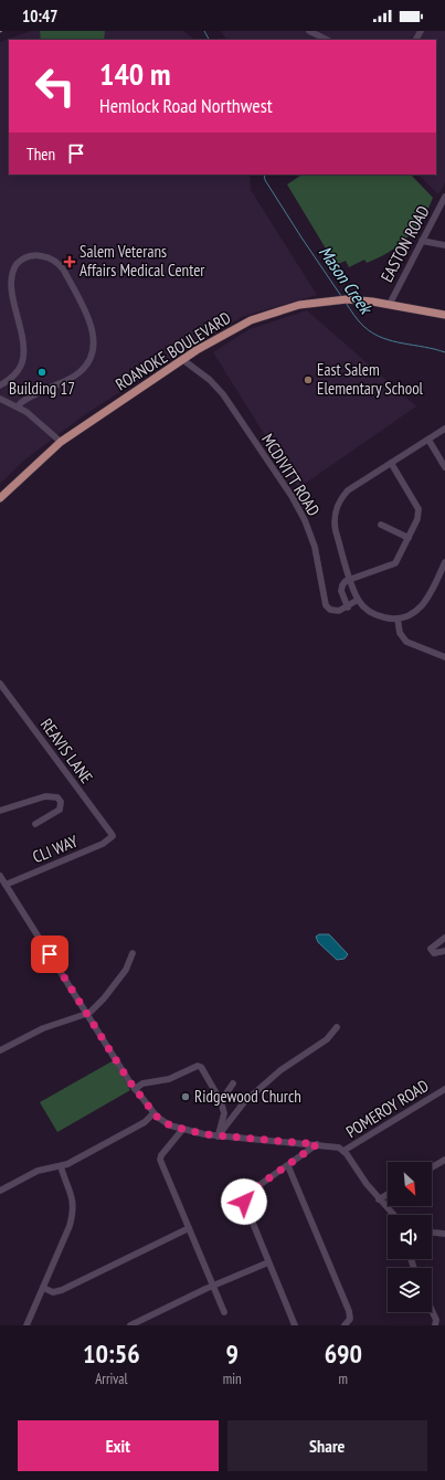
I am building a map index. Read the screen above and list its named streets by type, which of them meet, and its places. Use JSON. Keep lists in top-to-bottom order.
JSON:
{
  "streets": {
    "main road": ["ROANOKE BOULEVARD"],
    "street": [
      "EASTON ROAD",
      "MCDIVITT ROAD",
      "REAVIS LANE",
      "CLI WAY",
      "POMEROY ROAD"
    ]
  },
  "crossings": [
    ["EASTON ROAD", "ROANOKE BOULEVARD"],
    ["ROANOKE BOULEVARD", "MCDIVITT ROAD"],
    ["REAVIS LANE", "CLI WAY"]
  ],
  "water": ["Mason Creek"],
  "places": {
    "health": ["Salem Veterans Affairs Medical Center"],
    "other": ["Building 17", "East Salem Elementary School", "Ridgewood Church"]
  },
  "north": "bottom right",
  "page": {
    "status": "10:47",
    "turn": ["140 m", "Hemlock Road Northwest"],
    "then": "Then",
    "eta": [
      "10:56",
      "Arrival",
      "9",
      "min",
      "690",
      "m"
    ],
    "buttons": ["Exit", "Share"]
  }
}
